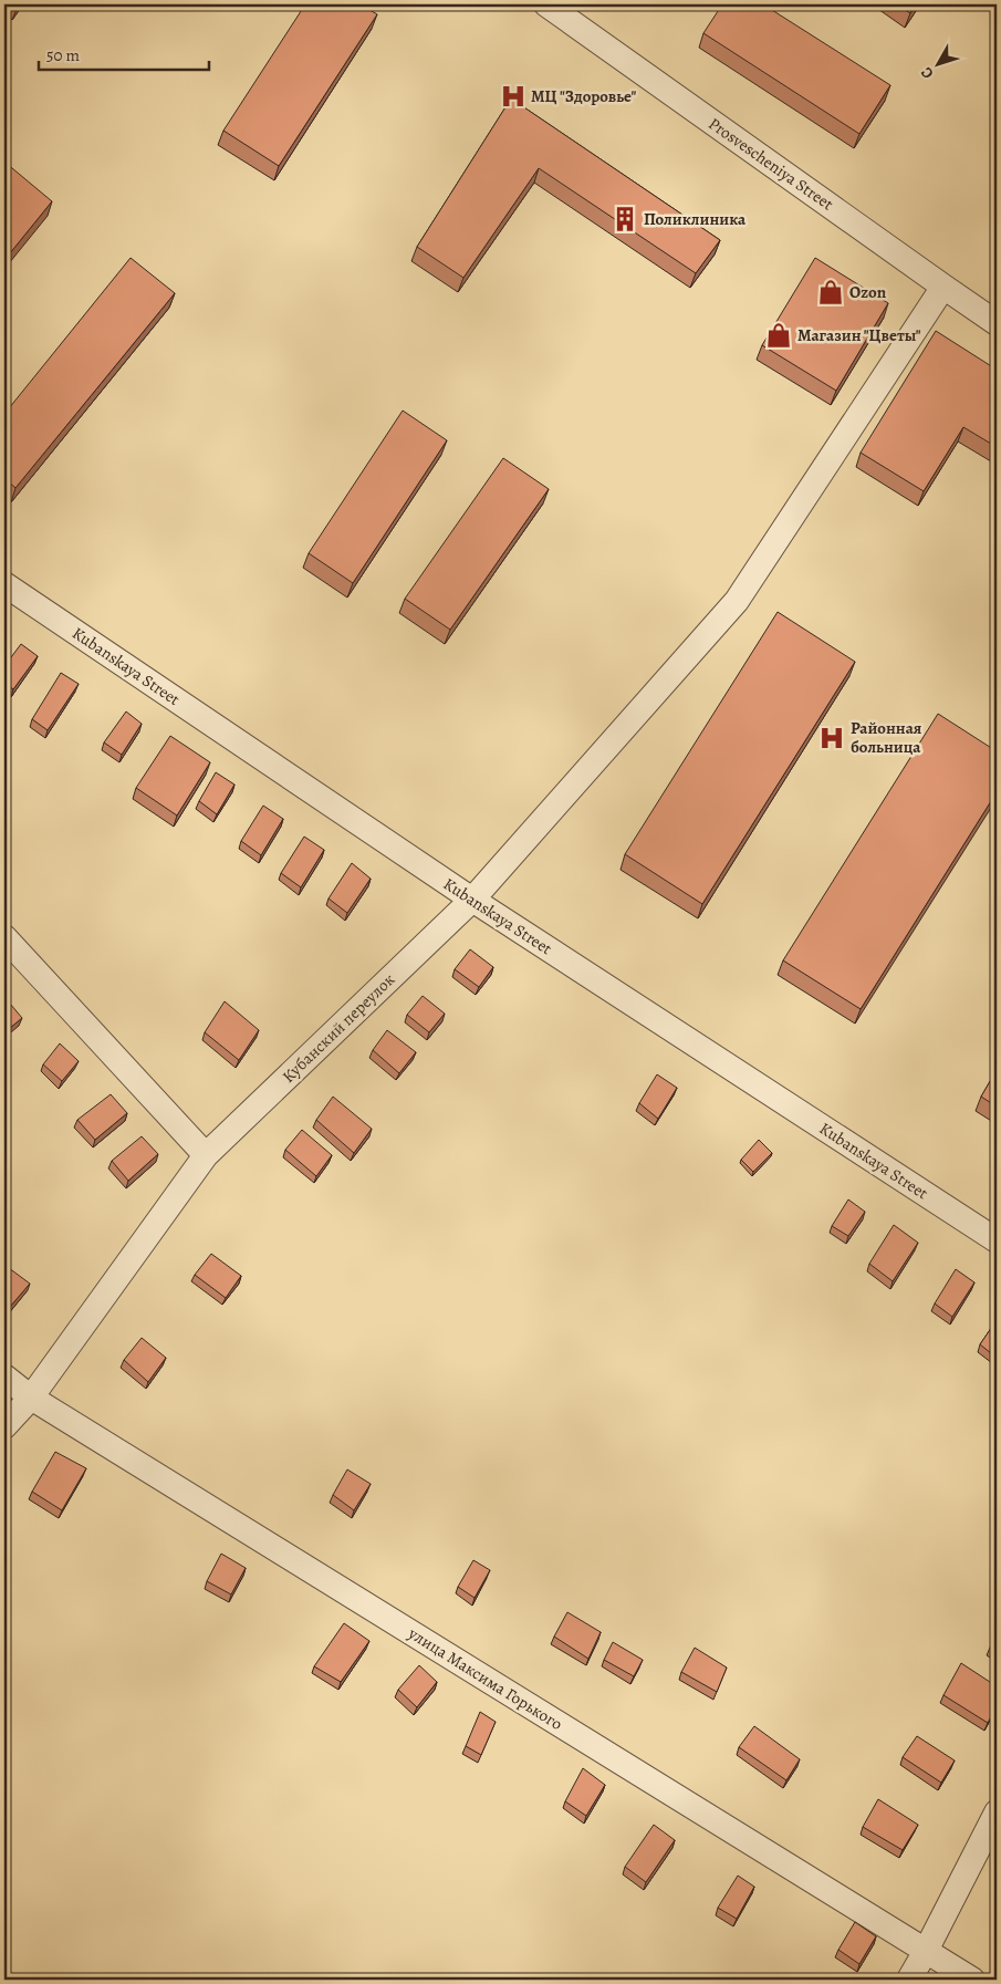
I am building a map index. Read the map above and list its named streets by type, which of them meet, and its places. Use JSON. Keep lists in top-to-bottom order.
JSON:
{
  "streets": {
    "street": [
      "Prosvescheniya Street",
      "Kubanskaya Street",
      "Кубанский переулок",
      "улица Максима Горького"
    ]
  },
  "crossings": [
    ["Prosvescheniya Street", "Кубанский переулок"],
    ["Kubanskaya Street", "Кубанский переулок"],
    ["Кубанский переулок", "улица Максима Горького"]
  ],
  "places": {
    "hospital": ["МЦ \"Здоровье\"", "Районная больница"],
    "building": ["Поликлиника"],
    "shop": ["Ozon", "Магазин \"Цветы\""]
  },
  "scale_bar": "50 m",
  "north": "bottom left"
}
